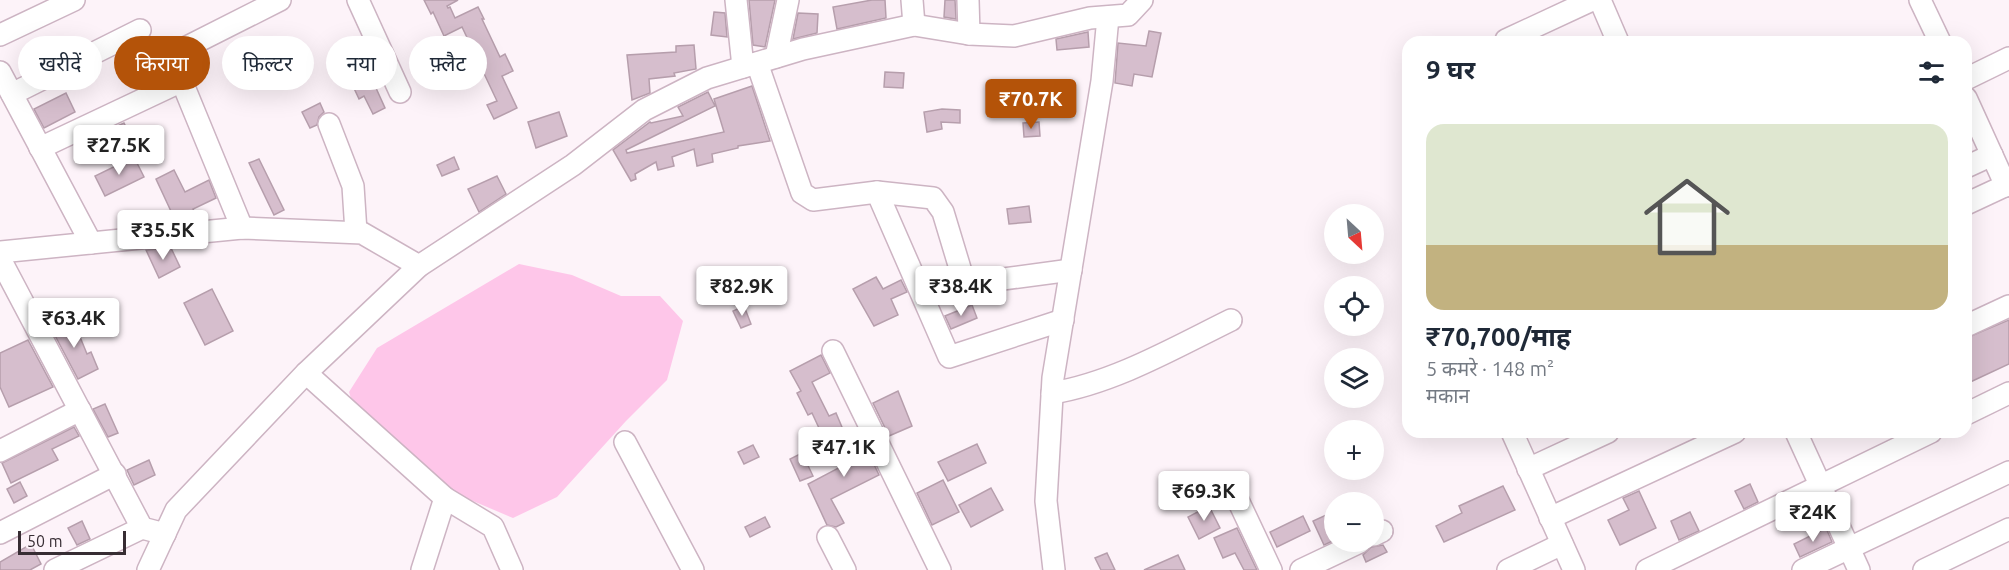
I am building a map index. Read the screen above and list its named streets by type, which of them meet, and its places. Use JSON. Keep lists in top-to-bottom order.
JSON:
{
  "scale_bar": "50 m",
  "north": "bottom right",
  "page": {
    "chip": [
      "खरीदें",
      "किराया",
      "फ़िल्टर",
      "नया",
      "फ़्लैट"
    ],
    "heading": "9 घर",
    "price": [
      "₹70.7K",
      "₹27.5K",
      "₹35.5K",
      "₹82.9K",
      "₹38.4K",
      "₹63.4K",
      "₹47.1K",
      "₹69.3K",
      "₹24K"
    ],
    "list": [
      {
        "name": "₹70,700/माह",
        "note": "5 कमरे · 148 m² · मकान"
      }
    ],
    "map_buttons": ["+", "−"],
    "scale": "50 m"
  }
}
